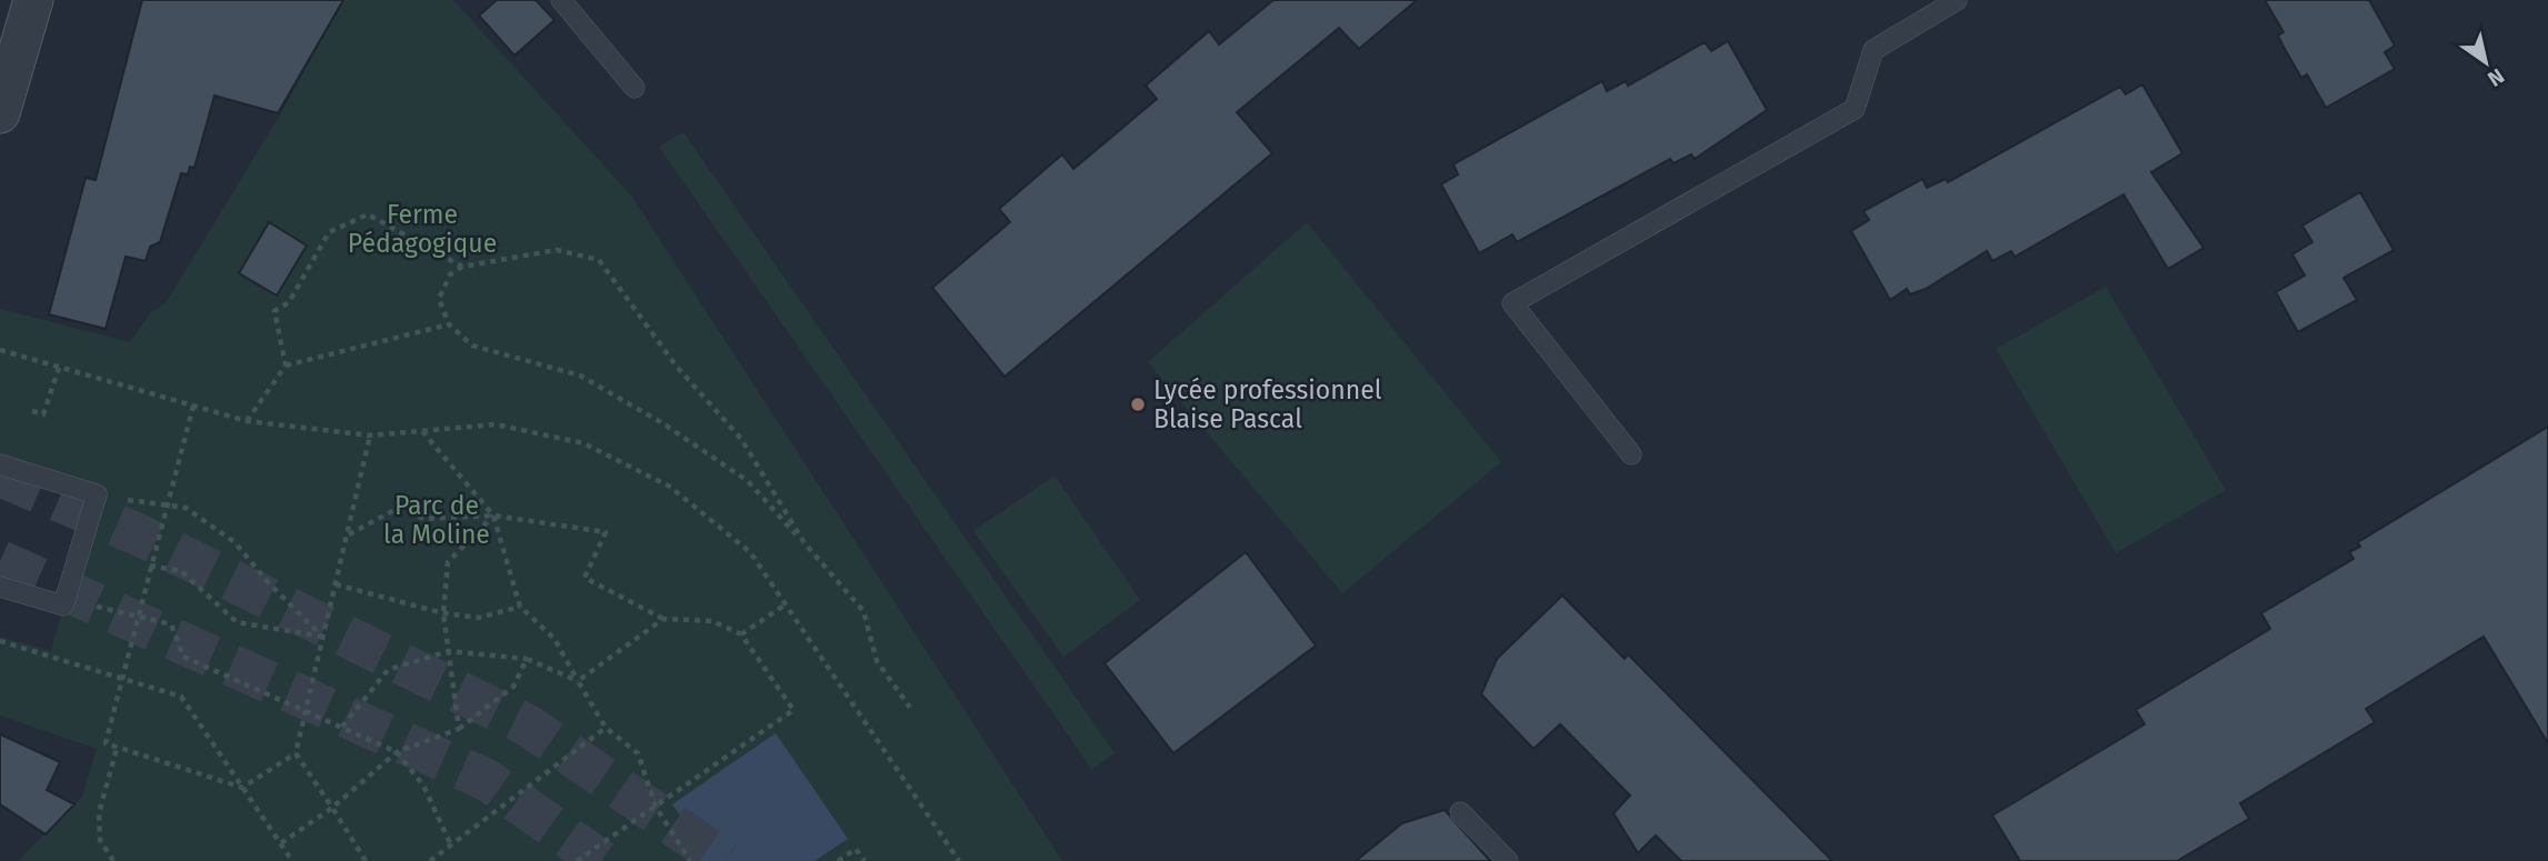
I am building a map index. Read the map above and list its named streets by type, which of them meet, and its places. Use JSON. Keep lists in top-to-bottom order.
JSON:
{
  "parks": ["Ferme Pédagogique", "Parc de la Moline"],
  "places": ["Lycée professionnel Blaise Pascal"],
  "north": "bottom right"
}
